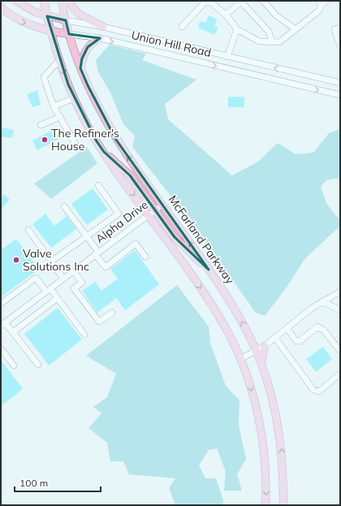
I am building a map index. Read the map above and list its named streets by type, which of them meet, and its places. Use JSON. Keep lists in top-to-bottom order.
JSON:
{
  "streets": {
    "main road": ["Union Hill Road", "McFarland Parkway"],
    "street": ["Alpha Drive"]
  },
  "crossings": [
    ["Union Hill Road", "McFarland Parkway"],
    ["Alpha Drive", "McFarland Parkway"]
  ],
  "places": ["The Refiner's House", "Valve Solutions Inc"],
  "scale_bar": "100 m"
}
